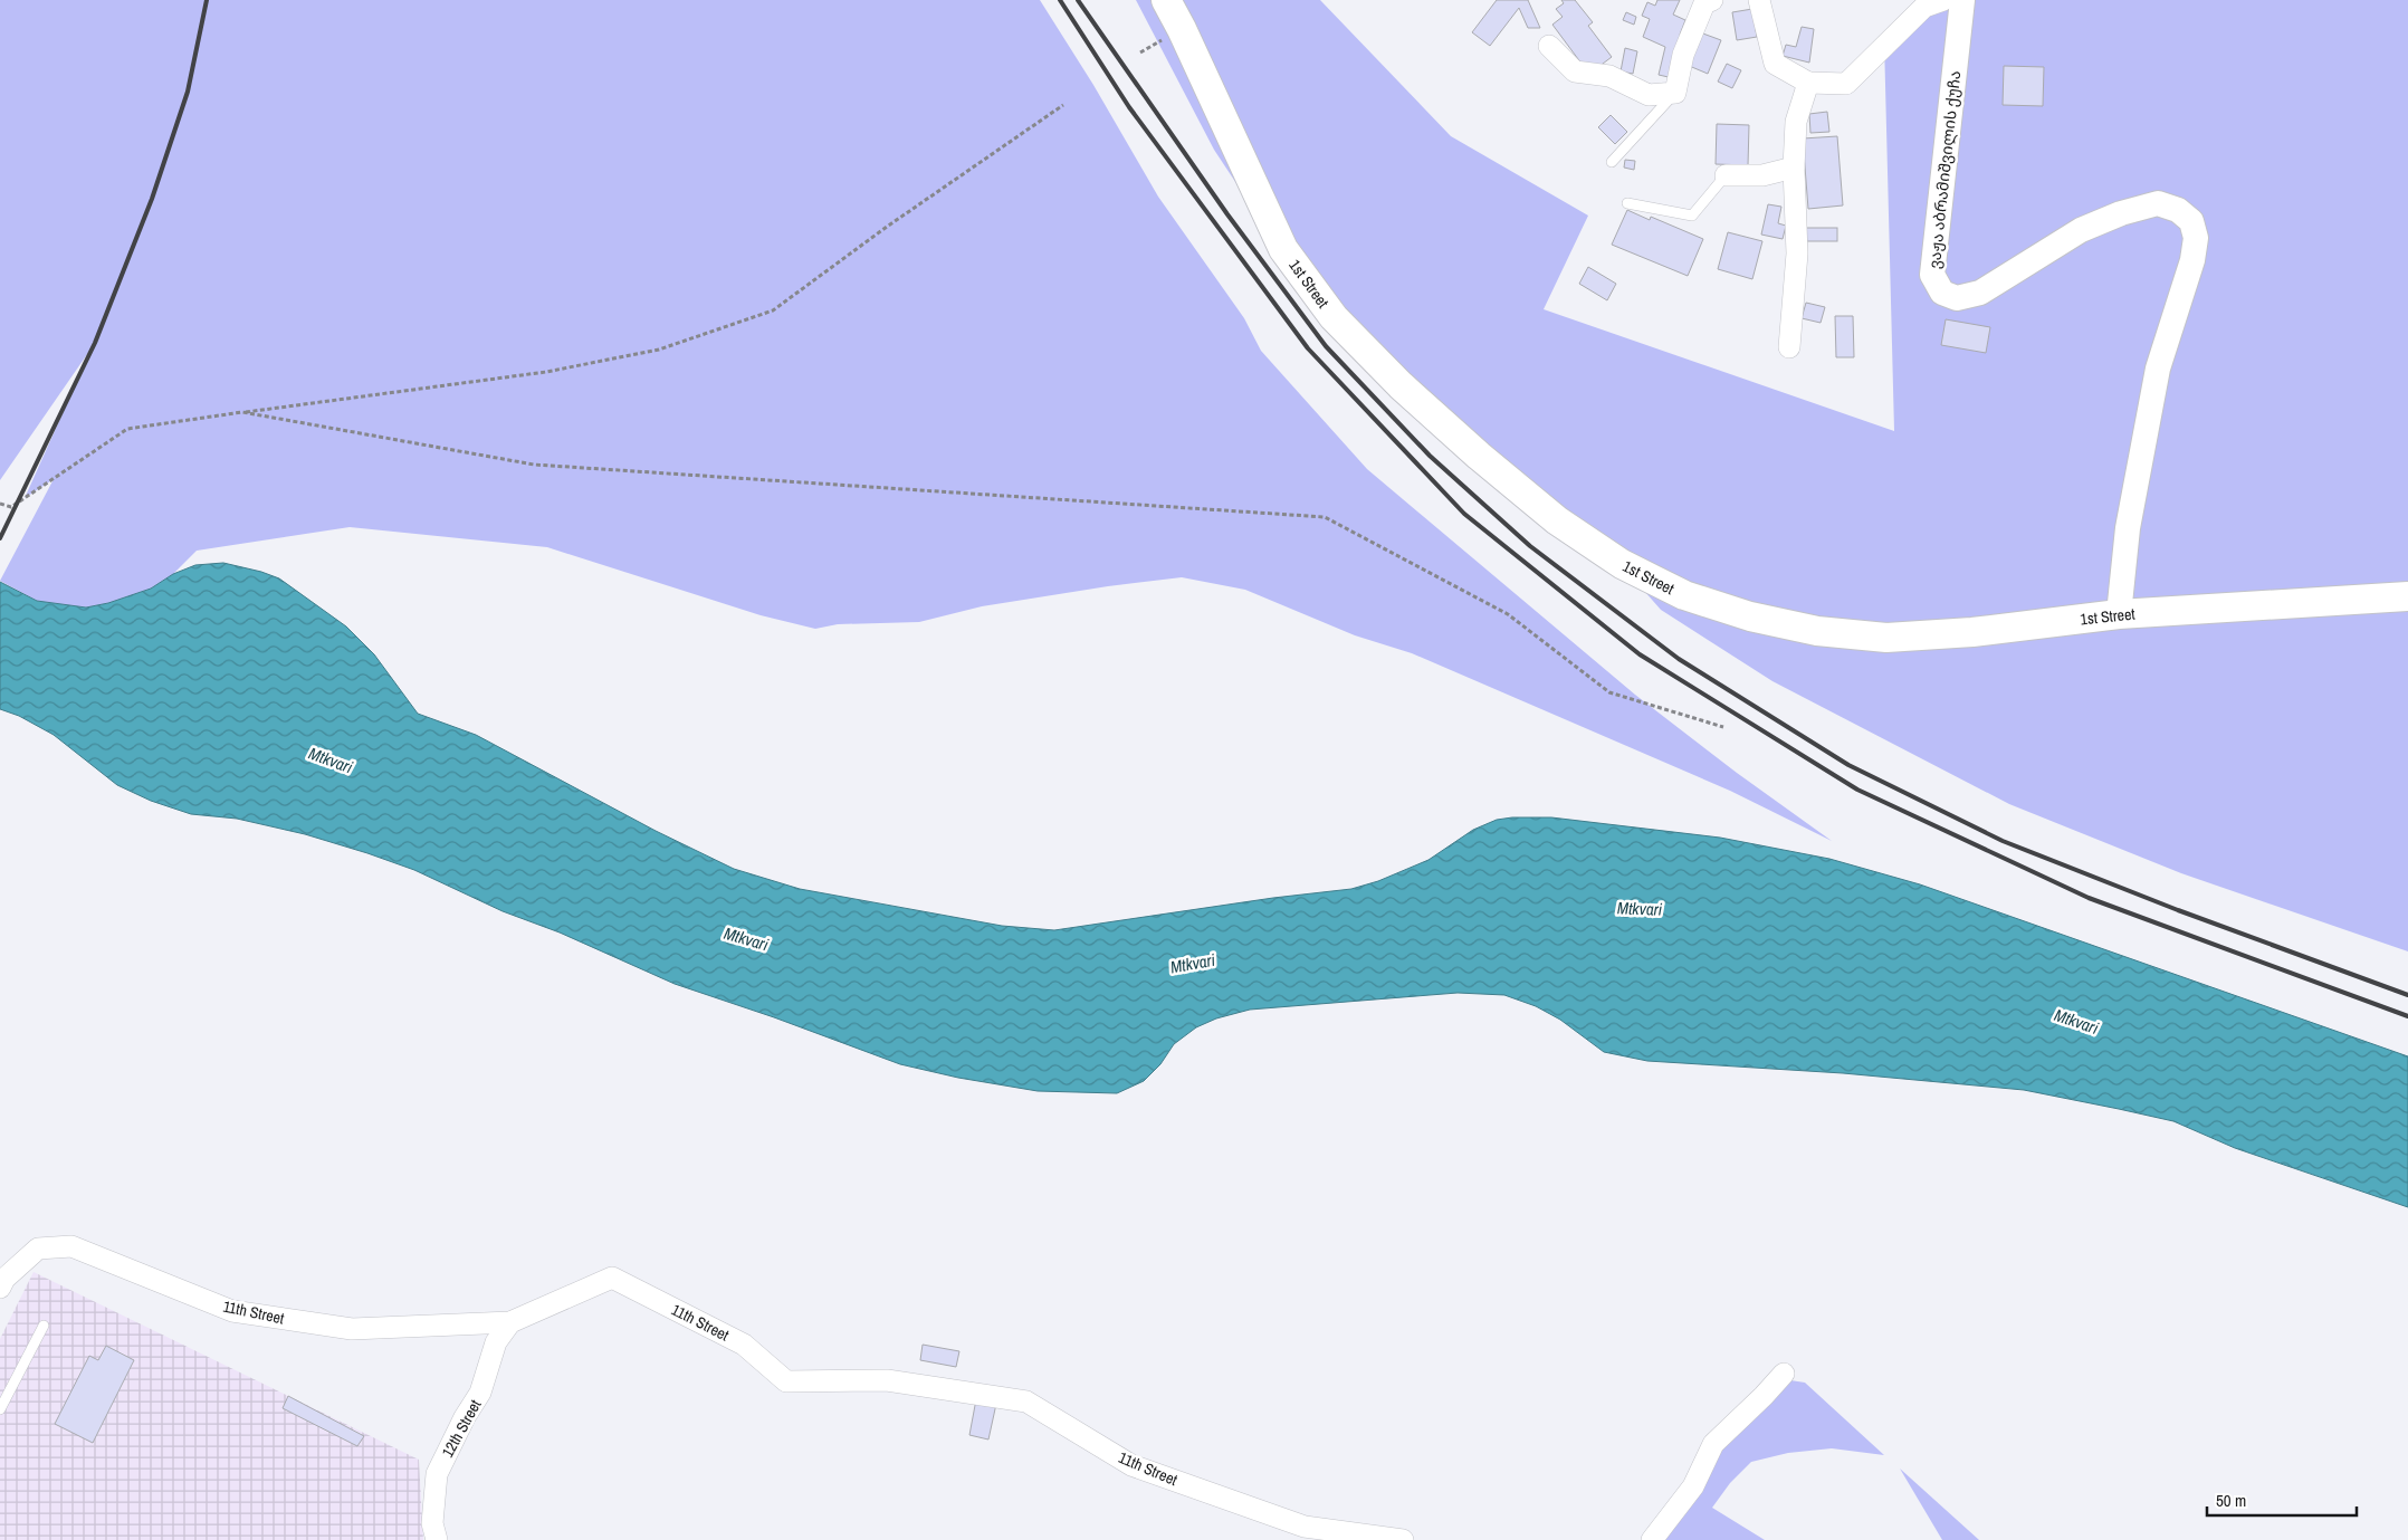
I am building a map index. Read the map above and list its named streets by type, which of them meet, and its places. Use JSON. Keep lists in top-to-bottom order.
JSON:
{
  "streets": {
    "main road": ["1st Street"],
    "street": ["ვაჟა აბრამიშვილის ქუჩა", "11th Street", "12th Street"]
  },
  "crossings": [
    ["ვაჟა აბრამიშვილის ქუჩა", "1st Street"],
    ["11th Street", "12th Street"]
  ],
  "water": ["Mtkvari"],
  "scale_bar": "50 m"
}
